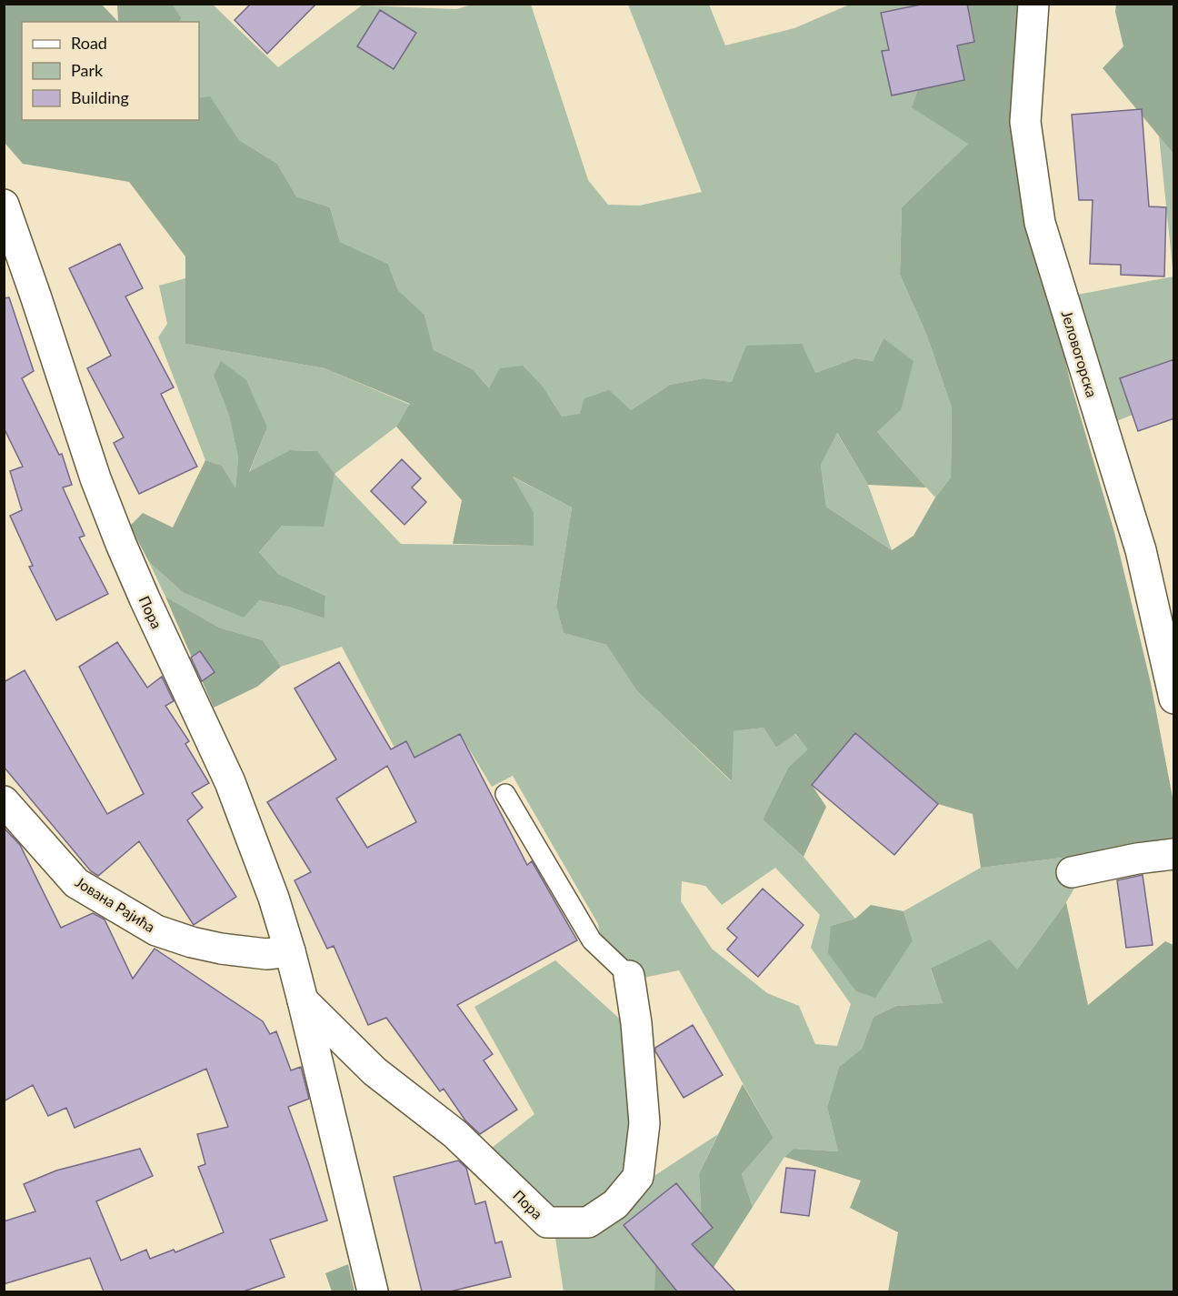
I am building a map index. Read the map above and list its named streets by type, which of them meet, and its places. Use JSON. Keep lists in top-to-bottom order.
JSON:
{
  "streets": {
    "street": ["Јеловогорска", "Пора", "Јована Рајића"]
  },
  "crossings": [
    ["Пора", "Јована Рајића"]
  ],
  "legend": ["Road", "Park", "Building"]
}
